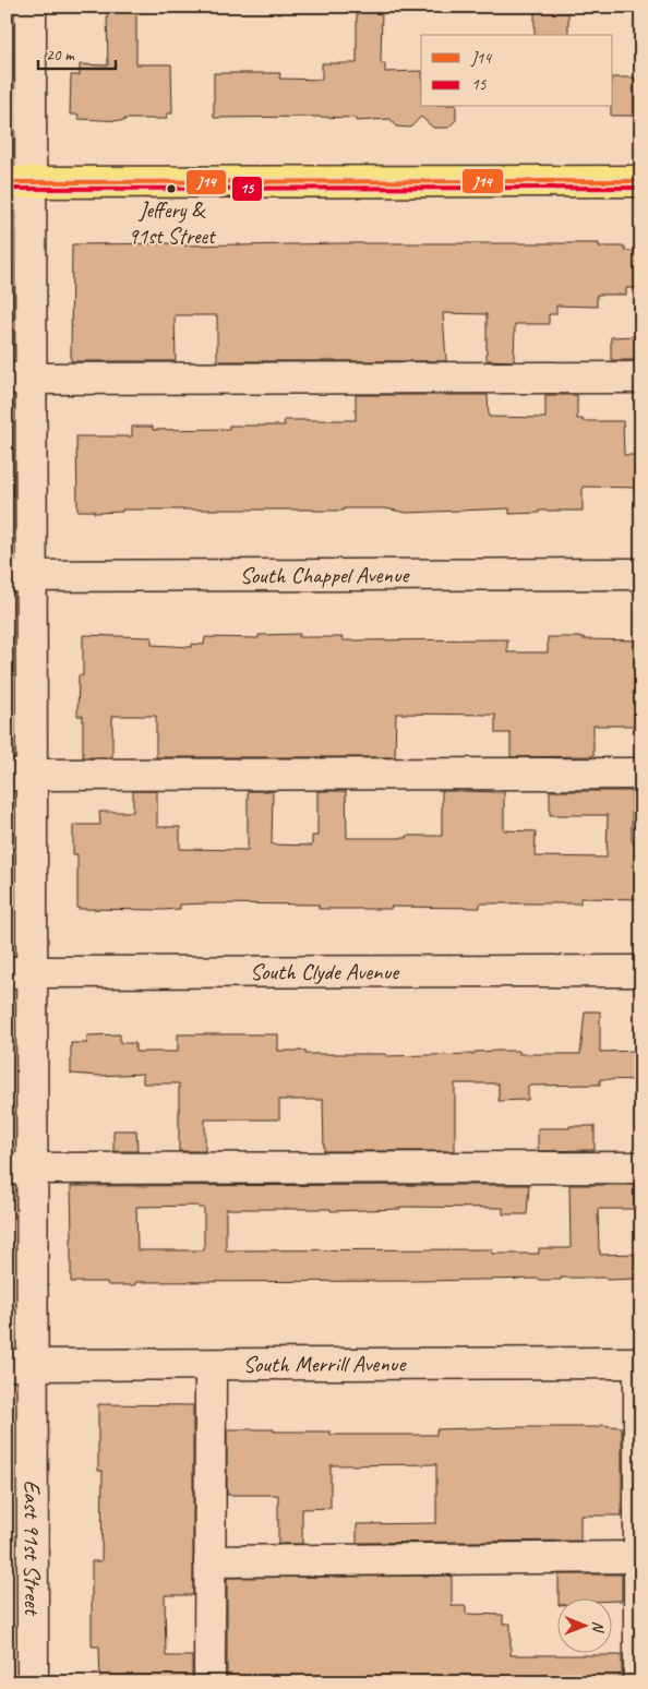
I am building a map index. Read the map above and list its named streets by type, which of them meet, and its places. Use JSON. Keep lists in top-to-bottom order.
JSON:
{
  "streets": {
    "street": [
      "South Chappel Avenue",
      "South Clyde Avenue",
      "South Merrill Avenue",
      "East 91st Street"
    ]
  },
  "crossings": [
    ["South Chappel Avenue", "East 91st Street"],
    ["South Clyde Avenue", "East 91st Street"],
    ["South Merrill Avenue", "East 91st Street"]
  ],
  "places": ["Jeffery & 91st Street"],
  "lines": ["transit line J14", "transit line 15"],
  "legend": ["J14", "15"],
  "scale_bar": "20 m",
  "north": "right"
}
